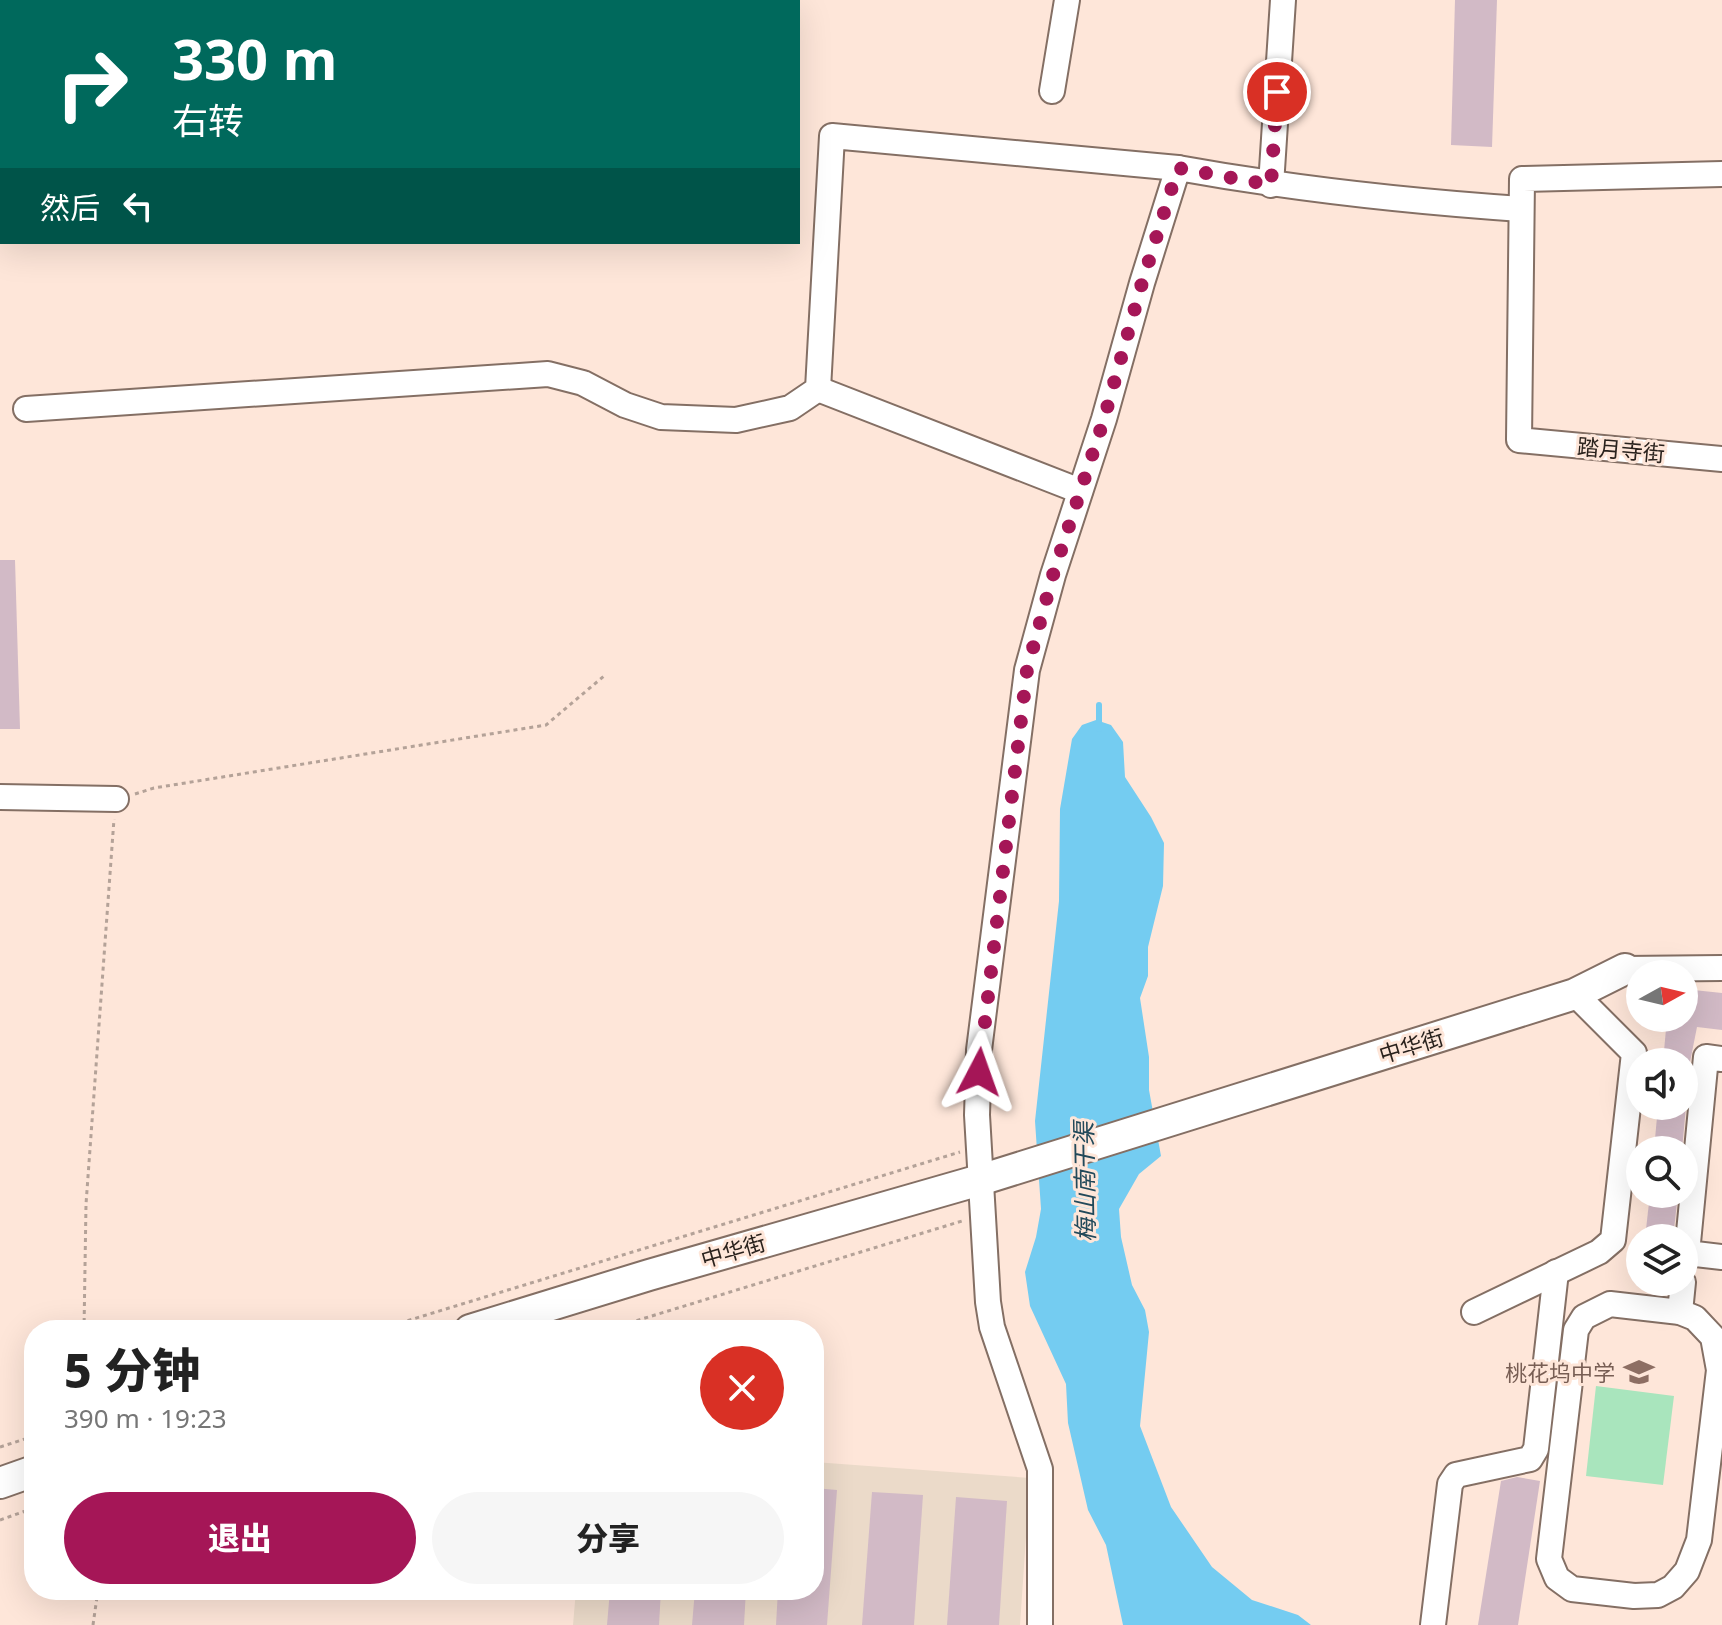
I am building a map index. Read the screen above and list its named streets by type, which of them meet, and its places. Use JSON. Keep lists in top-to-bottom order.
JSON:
{
  "streets": {
    "main road": ["中华街"],
    "street": ["踏月寺街"]
  },
  "water": ["梅山南干渠"],
  "places": {
    "school or university": ["桃花坞中学"]
  },
  "north": "right",
  "page": {
    "turn": ["330 m", "右转"],
    "then": "然后",
    "heading": ["5 分钟", "390 m · 19:23"],
    "buttons": ["退出", "分享"]
  }
}
